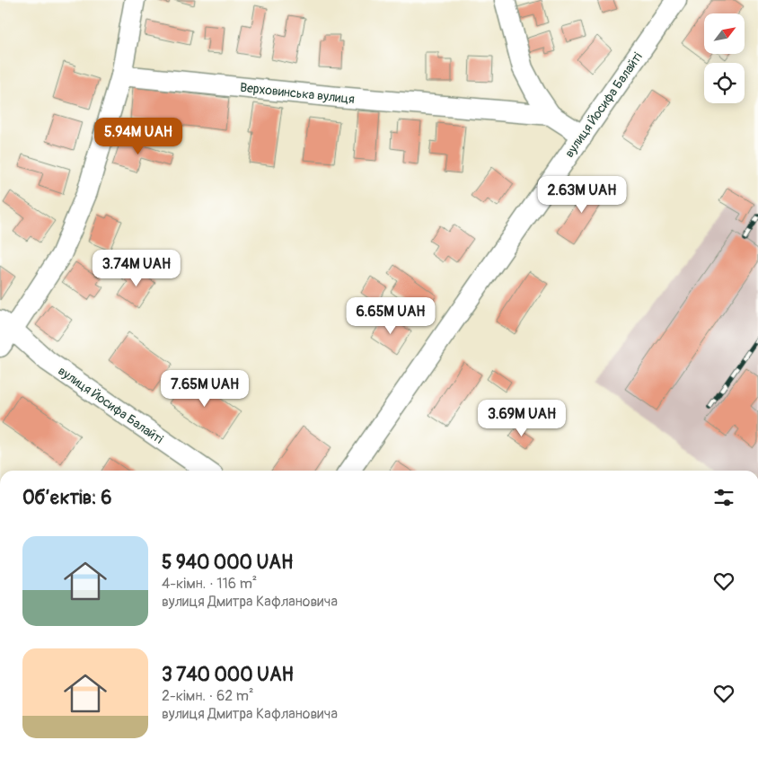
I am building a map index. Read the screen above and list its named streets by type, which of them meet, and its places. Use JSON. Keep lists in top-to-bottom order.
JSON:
{
  "streets": {
    "street": ["Верховинська вулиця", "вулиця Йосифа Балайті"]
  },
  "crossings": [
    ["Верховинська вулиця", "вулиця Йосифа Балайті"]
  ],
  "north": "top right",
  "page": {
    "price": [
      "5.94M UAH",
      "2.63M UAH",
      "3.74M UAH",
      "6.65M UAH",
      "7.65M UAH",
      "3.69M UAH"
    ],
    "heading": "Об’єктів: 6",
    "list": [
      {
        "name": "5 940 000 UAH",
        "note": "4-кімн. · 116 m² · вулиця Дмитра Кафлановича"
      },
      {
        "name": "3 740 000 UAH",
        "note": "2-кімн. · 62 m² · вулиця Дмитра Кафлановича"
      }
    ]
  }
}
